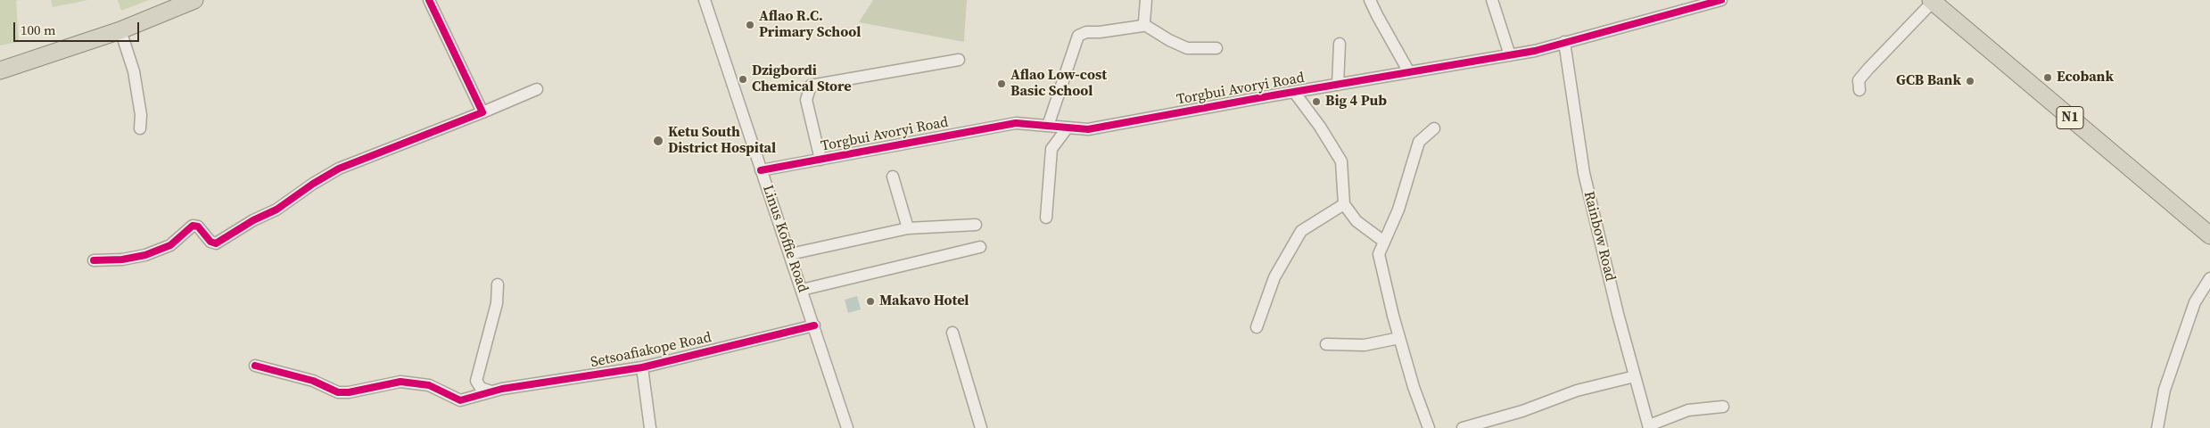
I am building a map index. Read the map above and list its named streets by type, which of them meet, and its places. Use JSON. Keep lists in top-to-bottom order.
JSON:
{
  "streets": {
    "highway": ["N1"],
    "street": [
      "Torgbui Avoryi Road",
      "Rainbow Road",
      "Linus Koffie Road",
      "Setsoafiakope Road"
    ]
  },
  "crossings": [
    ["Torgbui Avoryi Road", "Rainbow Road"],
    ["Torgbui Avoryi Road", "Linus Koffie Road"],
    ["Linus Koffie Road", "Setsoafiakope Road"]
  ],
  "places": [
    "Aflao R.C. Primary School",
    "Ecobank",
    "Dzigbordi Chemical Store",
    "GCB Bank",
    "Aflao Low-cost Basic School",
    "Big 4 Pub",
    "Ketu South District Hospital",
    "Makavo Hotel"
  ],
  "scale_bar": "100 m"
}
